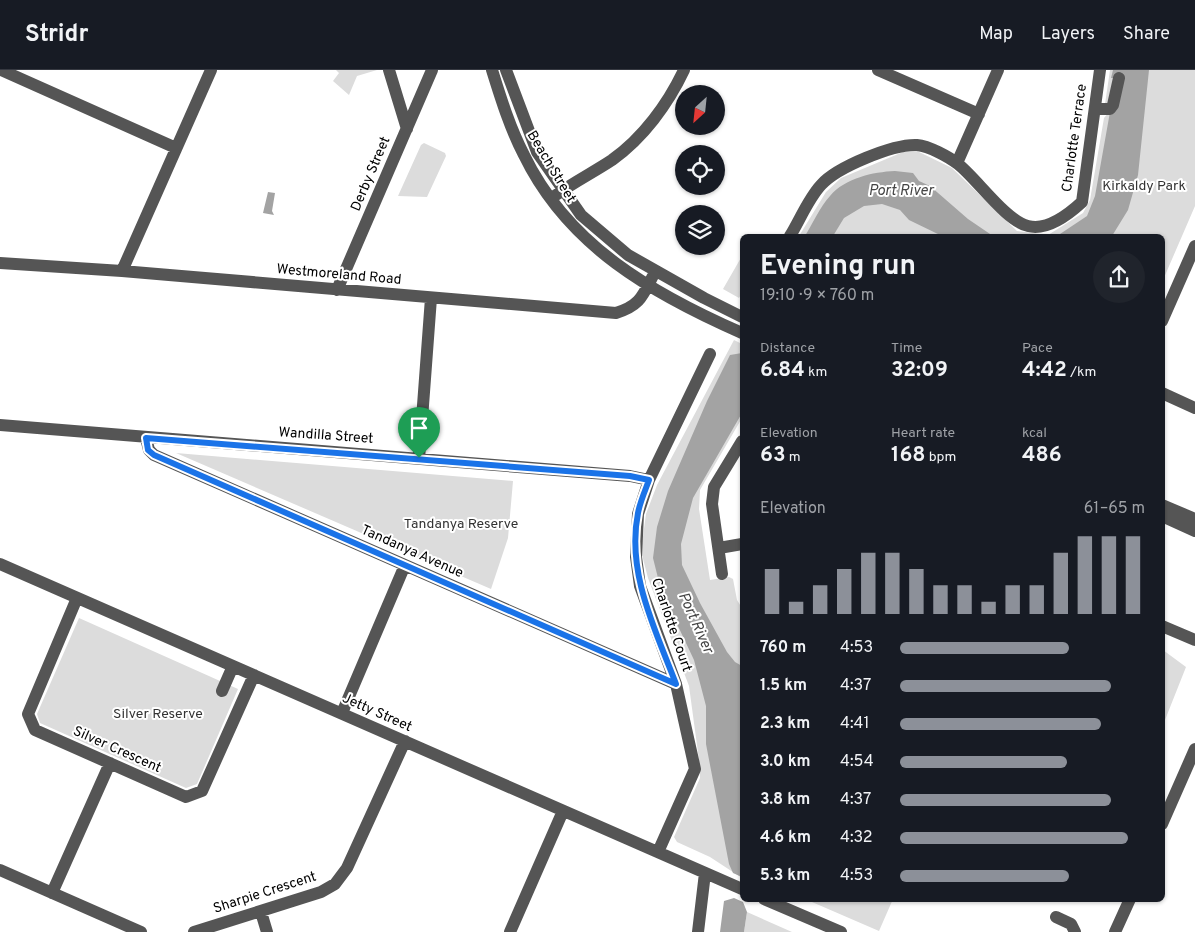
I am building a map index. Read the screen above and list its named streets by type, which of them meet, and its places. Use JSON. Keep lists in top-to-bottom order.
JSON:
{
  "streets": {
    "street": [
      "Charlotte Terrace",
      "Beach Street",
      "Derby Street",
      "Westmoreland Road",
      "Wandilla Street",
      "Tandanya Avenue",
      "Charlotte Court",
      "Jetty Street",
      "Silver Crescent",
      "Sharpie Crescent"
    ]
  },
  "crossings": [
    ["Beach Street", "Westmoreland Road"],
    ["Derby Street", "Westmoreland Road"],
    ["Wandilla Street", "Tandanya Avenue"],
    ["Wandilla Street", "Charlotte Court"],
    ["Tandanya Avenue", "Charlotte Court"],
    ["Charlotte Court", "Jetty Street"],
    ["Jetty Street", "Silver Crescent"],
    ["Jetty Street", "Sharpie Crescent"]
  ],
  "water": ["Port River"],
  "parks": ["Kirkaldy Park", "Tandanya Reserve", "Silver Reserve"],
  "north": "bottom left",
  "page": {
    "header": "Stridr",
    "nav": ["Map", "Layers", "Share"],
    "heading": ["Evening run", "19:10 · 9 × 760 m"],
    "stats": [
      ["Distance", "6.84 km"],
      ["Time", "32:09"],
      ["Pace", "4:42 /km"],
      ["Elevation", "63 m"],
      ["Heart rate", "168 bpm"],
      ["kcal", "486"]
    ],
    "chart": ["Elevation", "61–65 m"],
    "list": [
      {
        "name": "760 m",
        "note": "4:53"
      },
      {
        "name": "1.5 km",
        "note": "4:37"
      },
      {
        "name": "2.3 km",
        "note": "4:41"
      },
      {
        "name": "3.0 km",
        "note": "4:54"
      },
      {
        "name": "3.8 km",
        "note": "4:37"
      },
      {
        "name": "4.6 km",
        "note": "4:32"
      },
      {
        "name": "5.3 km",
        "note": "4:53"
      }
    ]
  }
}
